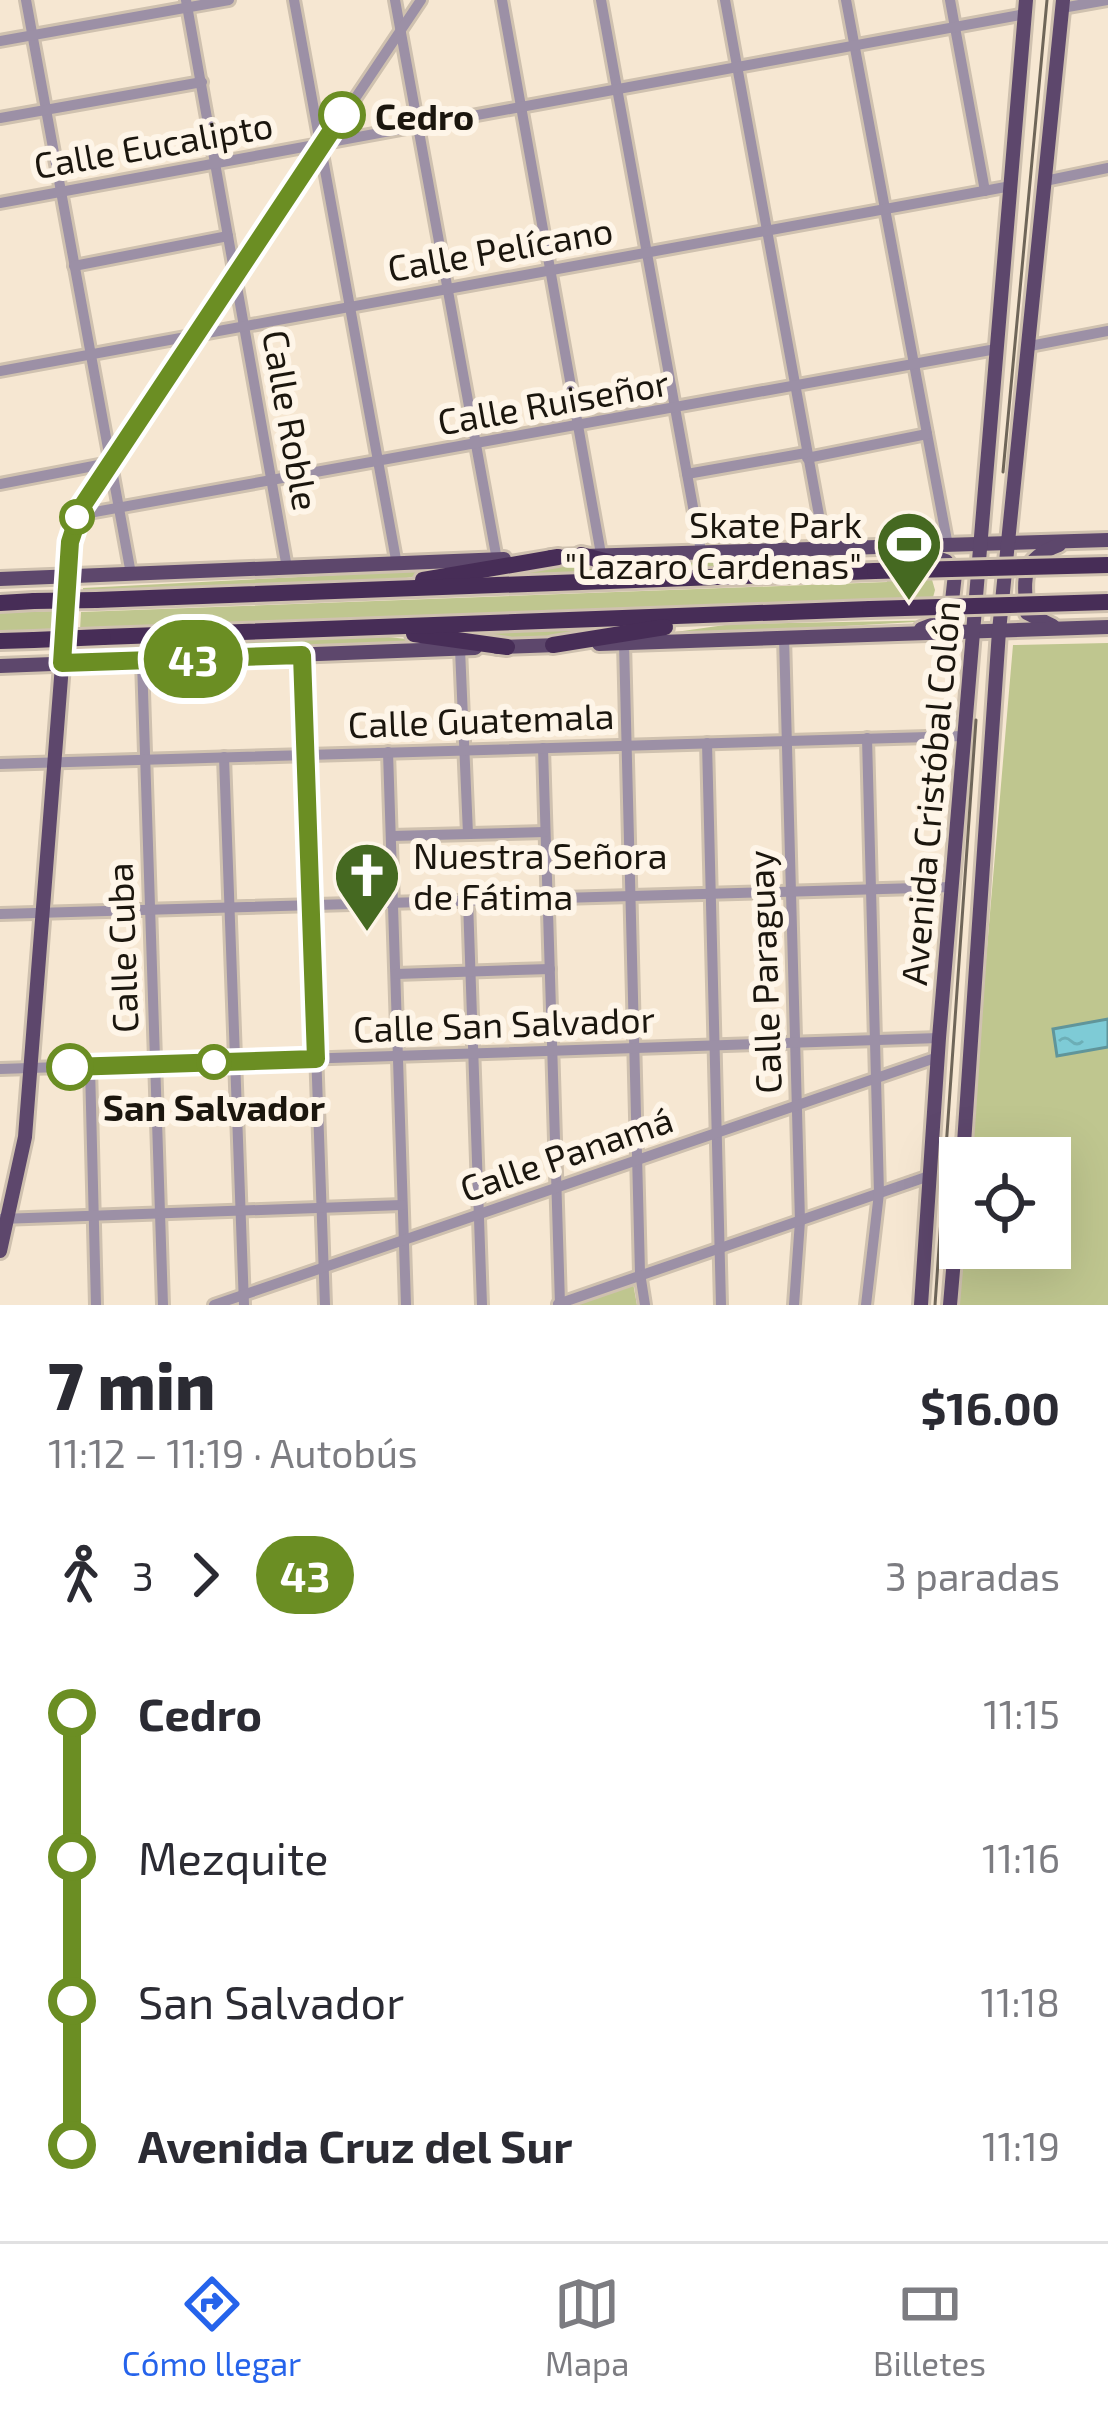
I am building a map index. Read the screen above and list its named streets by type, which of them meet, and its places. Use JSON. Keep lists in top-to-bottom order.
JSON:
{
  "streets": {
    "main road": ["Avenida Cristóbal Colón"],
    "street": [
      "Calle Eucalipto",
      "Calle Pelícano",
      "Calle Ruiseñor",
      "Calle Roble",
      "Calle Guatemala",
      "Calle Cuba",
      "Calle Paraguay",
      "Calle San Salvador",
      "Calle Panamá"
    ]
  },
  "crossings": [
    ["Calle Eucalipto", "Calle Roble"],
    ["Calle Eucalipto", "Avenida Cristóbal Colón"],
    ["Calle Pelícano", "Calle Roble"],
    ["Calle Pelícano", "Avenida Cristóbal Colón"],
    ["Calle Ruiseñor", "Calle Roble"],
    ["Calle Ruiseñor", "Avenida Cristóbal Colón"],
    ["Calle Guatemala", "Avenida Cristóbal Colón"],
    ["Calle Guatemala", "Calle Cuba"],
    ["Calle Guatemala", "Calle Paraguay"],
    ["Avenida Cristóbal Colón", "Calle San Salvador"],
    ["Avenida Cristóbal Colón", "Calle Panamá"],
    ["Calle Cuba", "Calle San Salvador"],
    ["Calle Paraguay", "Calle San Salvador"],
    ["Calle Paraguay", "Calle Panamá"]
  ],
  "places": {
    "other": ["Cedro", "San Salvador"],
    "sports": ["Skate Park \"Lazaro Cardenas\""],
    "church": ["Nuestra Señora de Fátima"]
  },
  "lines": ["bus line 43"],
  "page": {
    "on_map": "43",
    "heading": ["7 min", "11:12 – 11:19 · Autobús", "$16.00"],
    "legs": ["3", "43", "3 paradas"],
    "list": [
      {
        "name": "Cedro",
        "value": "11:15"
      },
      {
        "name": "Mezquite",
        "value": "11:16"
      },
      {
        "name": "San Salvador",
        "value": "11:18"
      },
      {
        "name": "Avenida Cruz del Sur",
        "value": "11:19"
      }
    ],
    "tabs": ["Cómo llegar", "Mapa", "Billetes"]
  }
}
